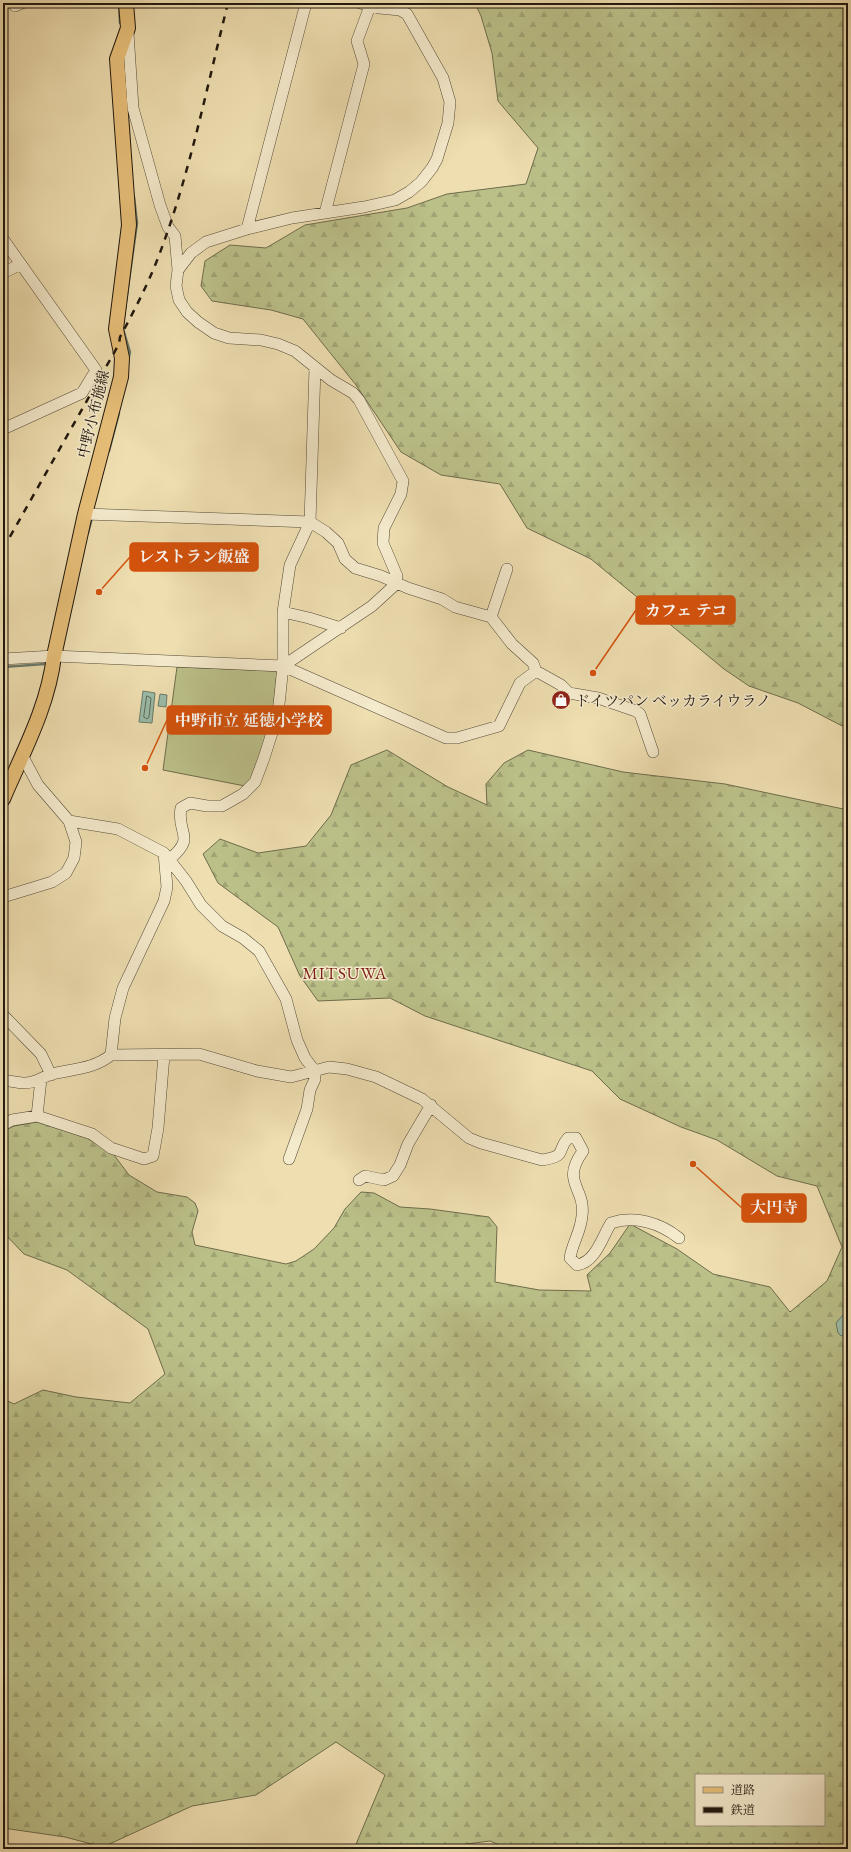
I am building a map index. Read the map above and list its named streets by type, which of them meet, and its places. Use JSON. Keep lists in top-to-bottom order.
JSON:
{
  "streets": {
    "main road": ["中野小布施線"]
  },
  "districts": ["MITSUWA"],
  "places": {
    "other": [
      "レストラン飯盛",
      "カフェ テコ",
      "中野市立 延徳小学校",
      "大円寺"
    ],
    "shop": ["ドイツパン ベッカライウラノ"]
  },
  "legend": ["道路", "鉄道"]
}
